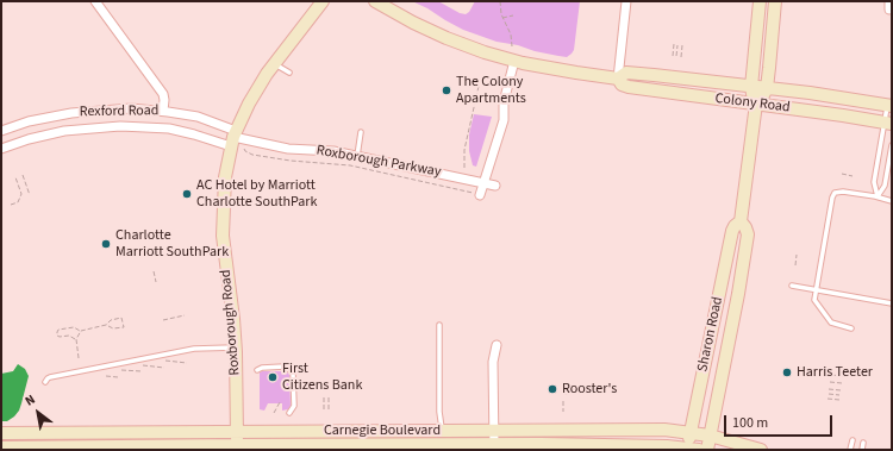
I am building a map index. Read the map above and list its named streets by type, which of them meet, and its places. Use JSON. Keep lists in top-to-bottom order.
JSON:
{
  "streets": {
    "street": [
      "Colony Road",
      "Rexford Road",
      "Roxborough Parkway",
      "Roxborough Road",
      "Sharon Road",
      "Carnegie Boulevard"
    ]
  },
  "crossings": [
    ["Colony Road", "Sharon Road"],
    ["Rexford Road", "Roxborough Parkway"],
    ["Rexford Road", "Roxborough Road"],
    ["Roxborough Parkway", "Roxborough Road"],
    ["Roxborough Road", "Carnegie Boulevard"],
    ["Sharon Road", "Carnegie Boulevard"]
  ],
  "places": [
    "The Colony Apartments",
    "AC Hotel by Marriott Charlotte SouthPark",
    "Charlotte Marriott SouthPark",
    "Harris Teeter",
    "First Citizens Bank",
    "Rooster's"
  ],
  "scale_bar": "100 m",
  "north": "top left"
}
